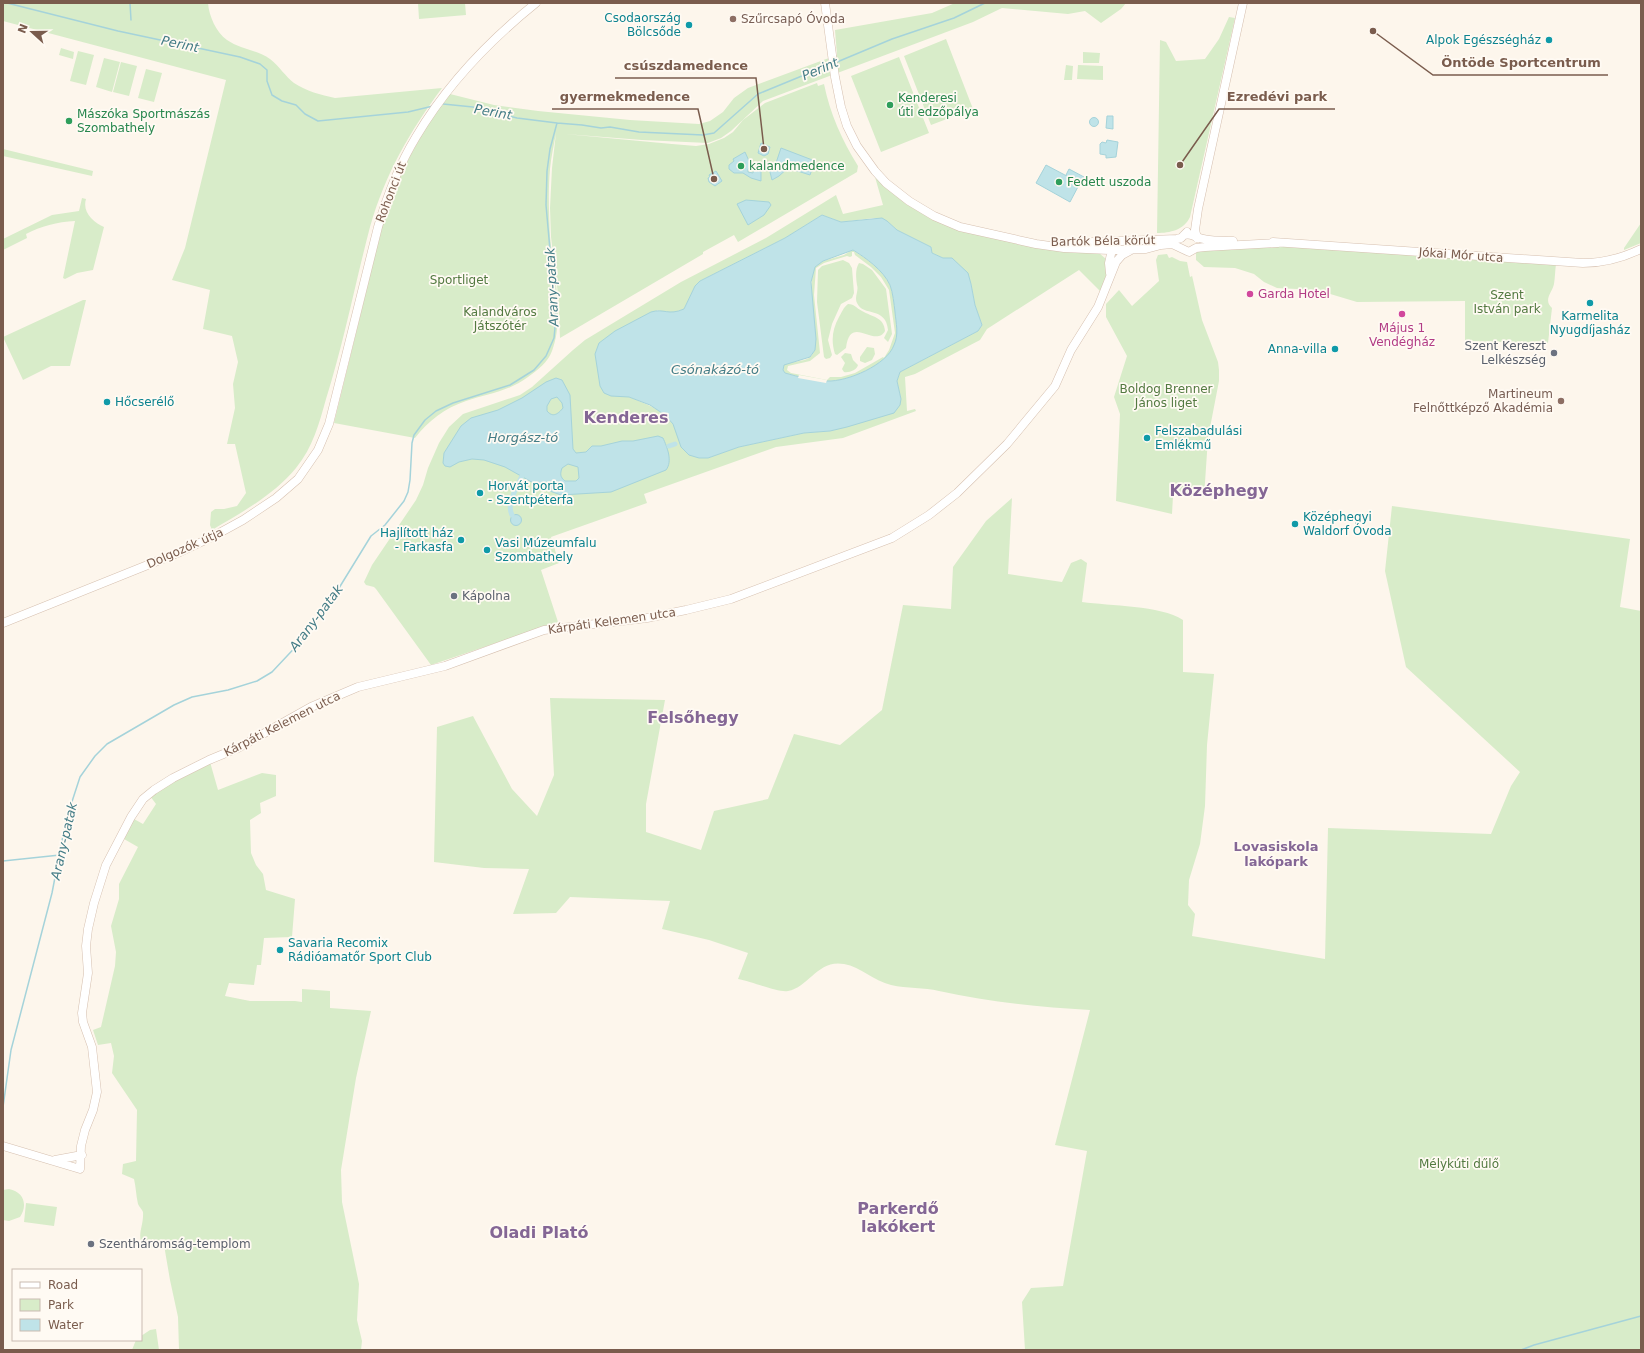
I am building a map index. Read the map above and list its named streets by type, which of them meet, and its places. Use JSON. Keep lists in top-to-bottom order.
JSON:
{
  "streets": {
    "street": [
      "Rohonci út",
      "Bartók Béla körút",
      "Jókai Mór utca",
      "Dolgozók útja",
      "Kárpáti Kelemen utca"
    ]
  },
  "crossings": [
    ["Rohonci út", "Dolgozók útja"],
    ["Bartók Béla körút", "Jókai Mór utca"],
    ["Bartók Béla körút", "Kárpáti Kelemen utca"]
  ],
  "districts": [
    "Kenderes",
    "Középhegy",
    "Felsőhegy",
    "Lovasiskola lakópark",
    "Parkerdő lakókert",
    "Oladi Plató"
  ],
  "water": [
    "Perint",
    "Arany-patak",
    "Csónakázó-tó",
    "Horgász-tó"
  ],
  "parks": [
    "Sportliget",
    "Szent István park",
    "Kalandváros Játszótér",
    "Boldog Brenner János liget",
    "Mélykúti dűlő"
  ],
  "places": [
    "Szűrcsapó Óvoda",
    "Csodaország Bölcsőde",
    "Öntöde Sportcentrum",
    "Alpok Egészségház",
    "Kenderesi úti edzőpálya",
    "Mászóka Sportmászás Szombathely",
    "csúszdamedence",
    "Ezredévi park",
    "kalandmedence",
    "gyermekmedence",
    "Fedett uszoda",
    "Garda Hotel",
    "Karmelita Nyugdíjasház",
    "Május 1 Vendégház",
    "Anna-villa",
    "Szent Kereszt Lelkészség",
    "Martineum Felnőttképző Akadémia",
    "Hőcserélő",
    "Felszabadulási Emlékmű",
    "Horvát porta - Szentpéterfa",
    "Középhegyi Waldorf Óvoda",
    "Hajlított ház - Farkasfa",
    "Vasi Múzeumfalu Szombathely",
    "Kápolna",
    "Savaria Recomix Rádióamatőr Sport Club",
    "Szentháromság-templom"
  ],
  "legend": ["Road", "Park", "Water"],
  "north": "left"
}
